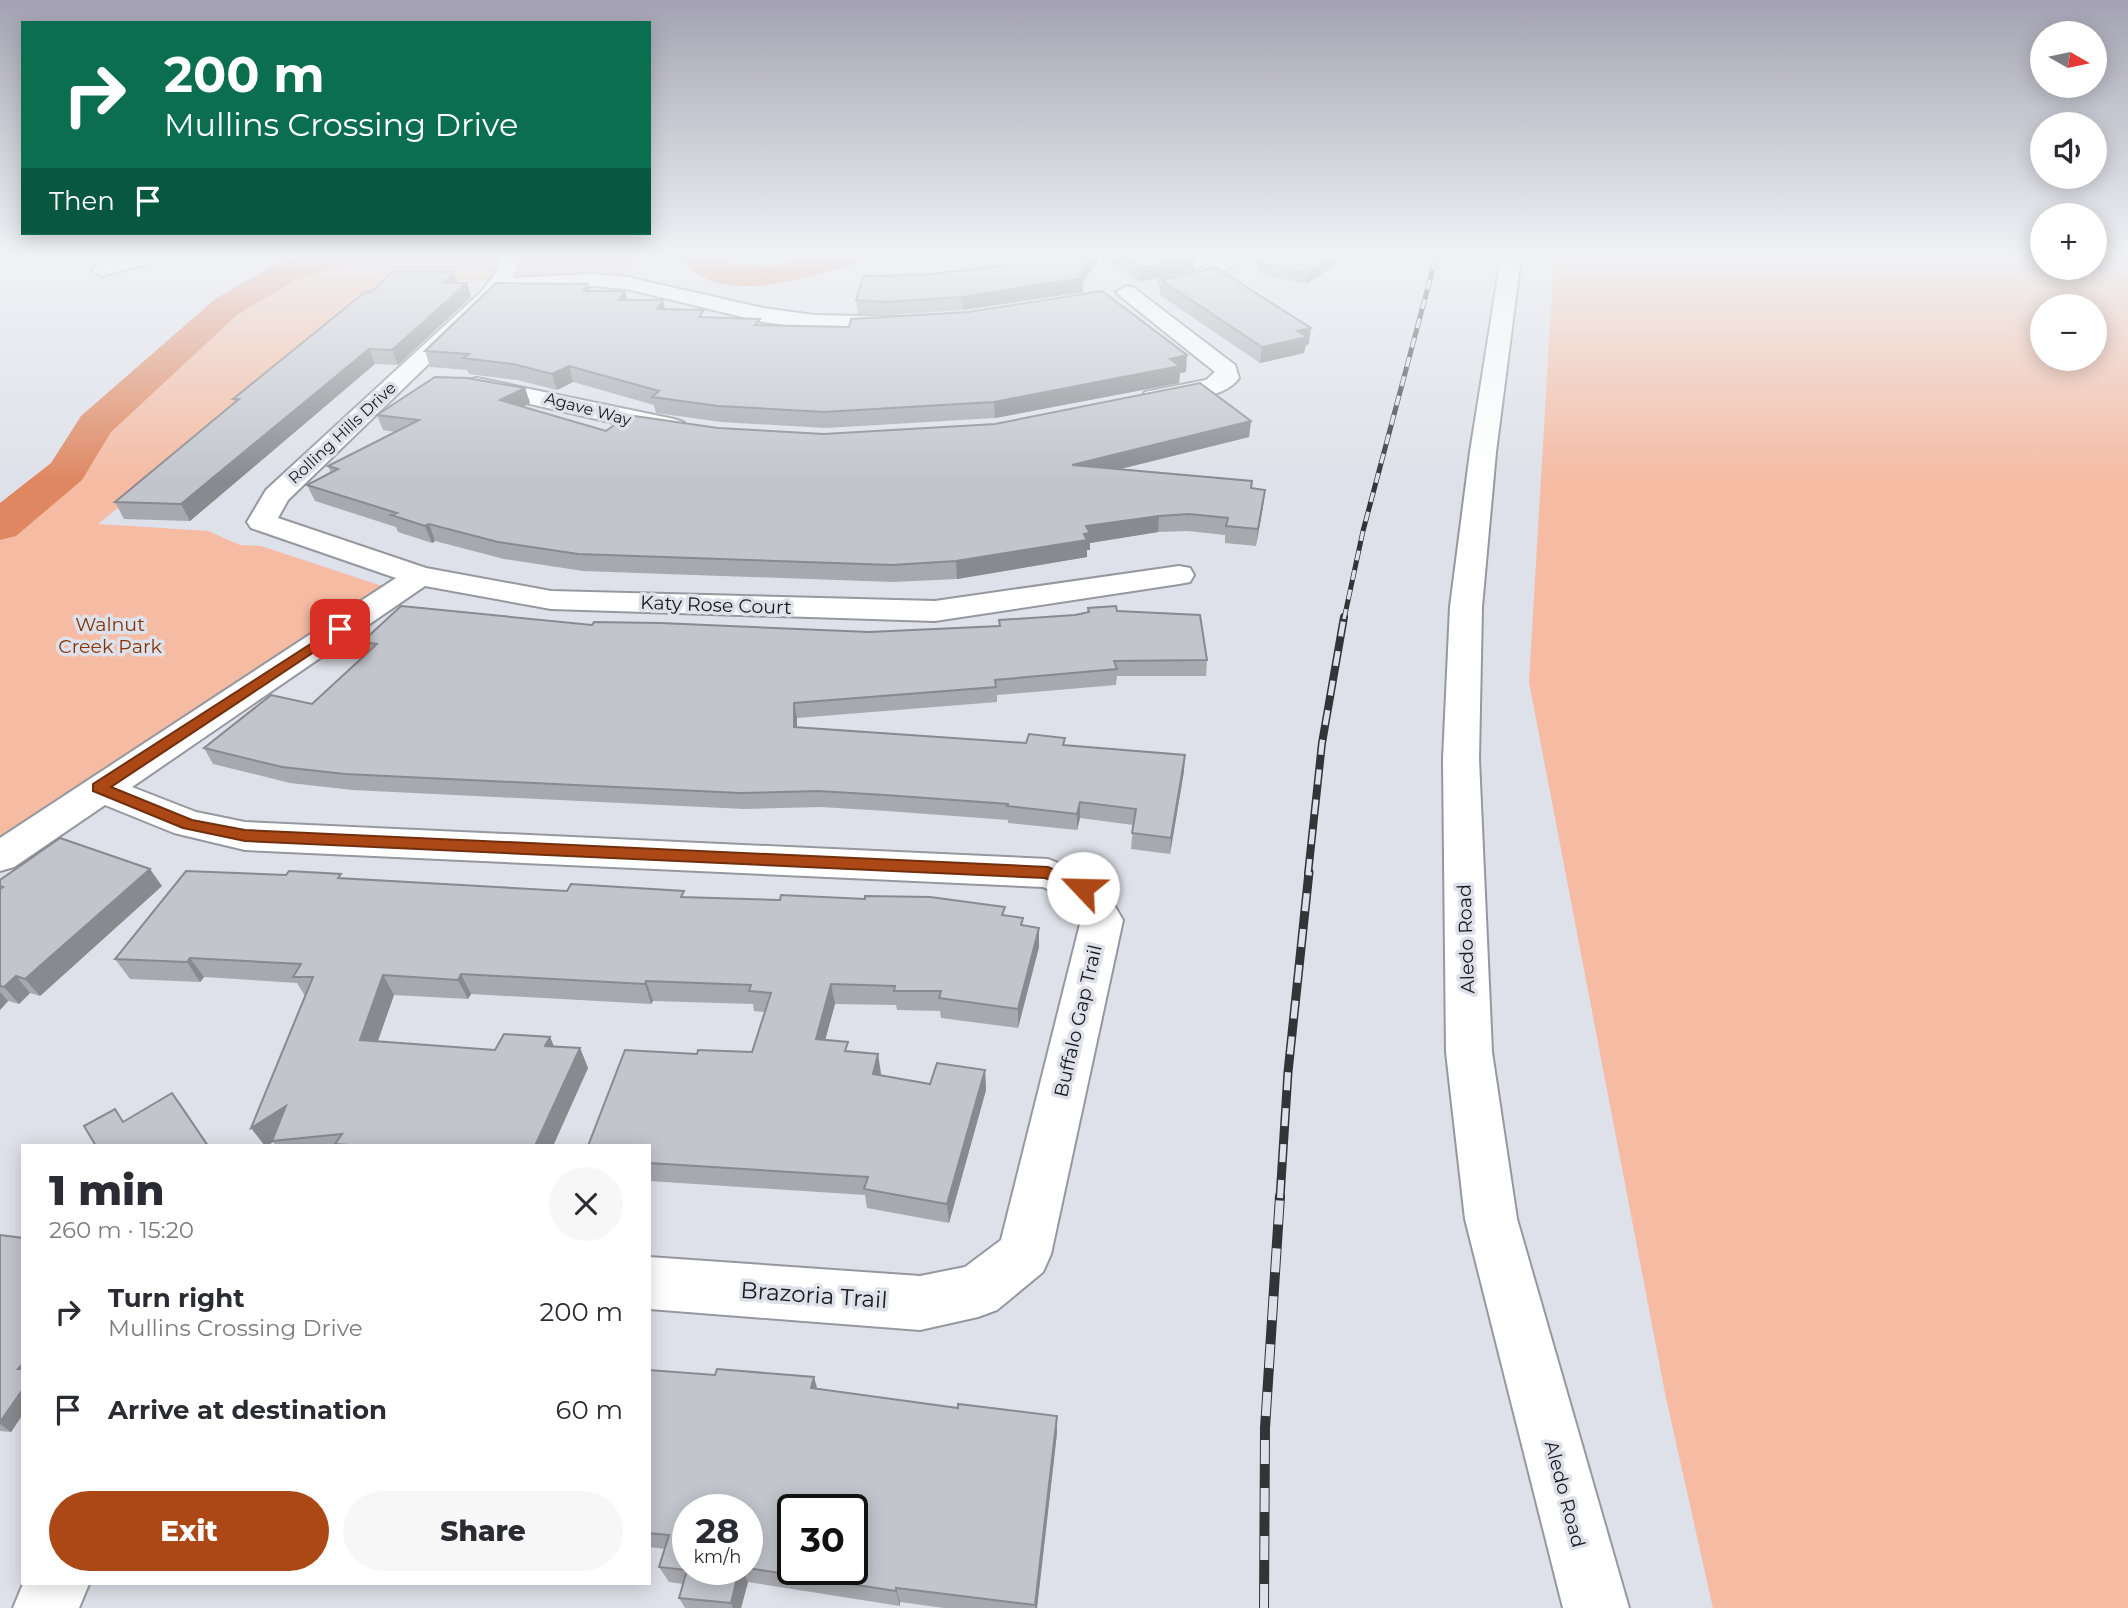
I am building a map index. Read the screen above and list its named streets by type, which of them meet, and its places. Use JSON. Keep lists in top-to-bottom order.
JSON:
{
  "streets": {
    "street": [
      "Agave Way",
      "Rolling Hills Drive",
      "Katy Rose Court",
      "Aledo Road",
      "Buffalo Gap Trail",
      "Brazoria Trail"
    ]
  },
  "crossings": [
    ["Agave Way", "Rolling Hills Drive"],
    ["Rolling Hills Drive", "Katy Rose Court"],
    ["Buffalo Gap Trail", "Brazoria Trail"]
  ],
  "parks": ["Walnut Creek Park"],
  "north": "right",
  "page": {
    "map_buttons": ["+", "−"],
    "turn": ["200 m", "Mullins Crossing Drive"],
    "then": "Then",
    "heading": ["1 min", "260 m · 15:20"],
    "list": [
      {
        "name": "Turn right",
        "note": "Mullins Crossing Drive",
        "value": "200 m"
      },
      {
        "name": "Arrive at destination",
        "value": "60 m"
      }
    ],
    "buttons": ["Exit", "Share"],
    "speed": "28 km/h",
    "limit": "30"
  }
}
